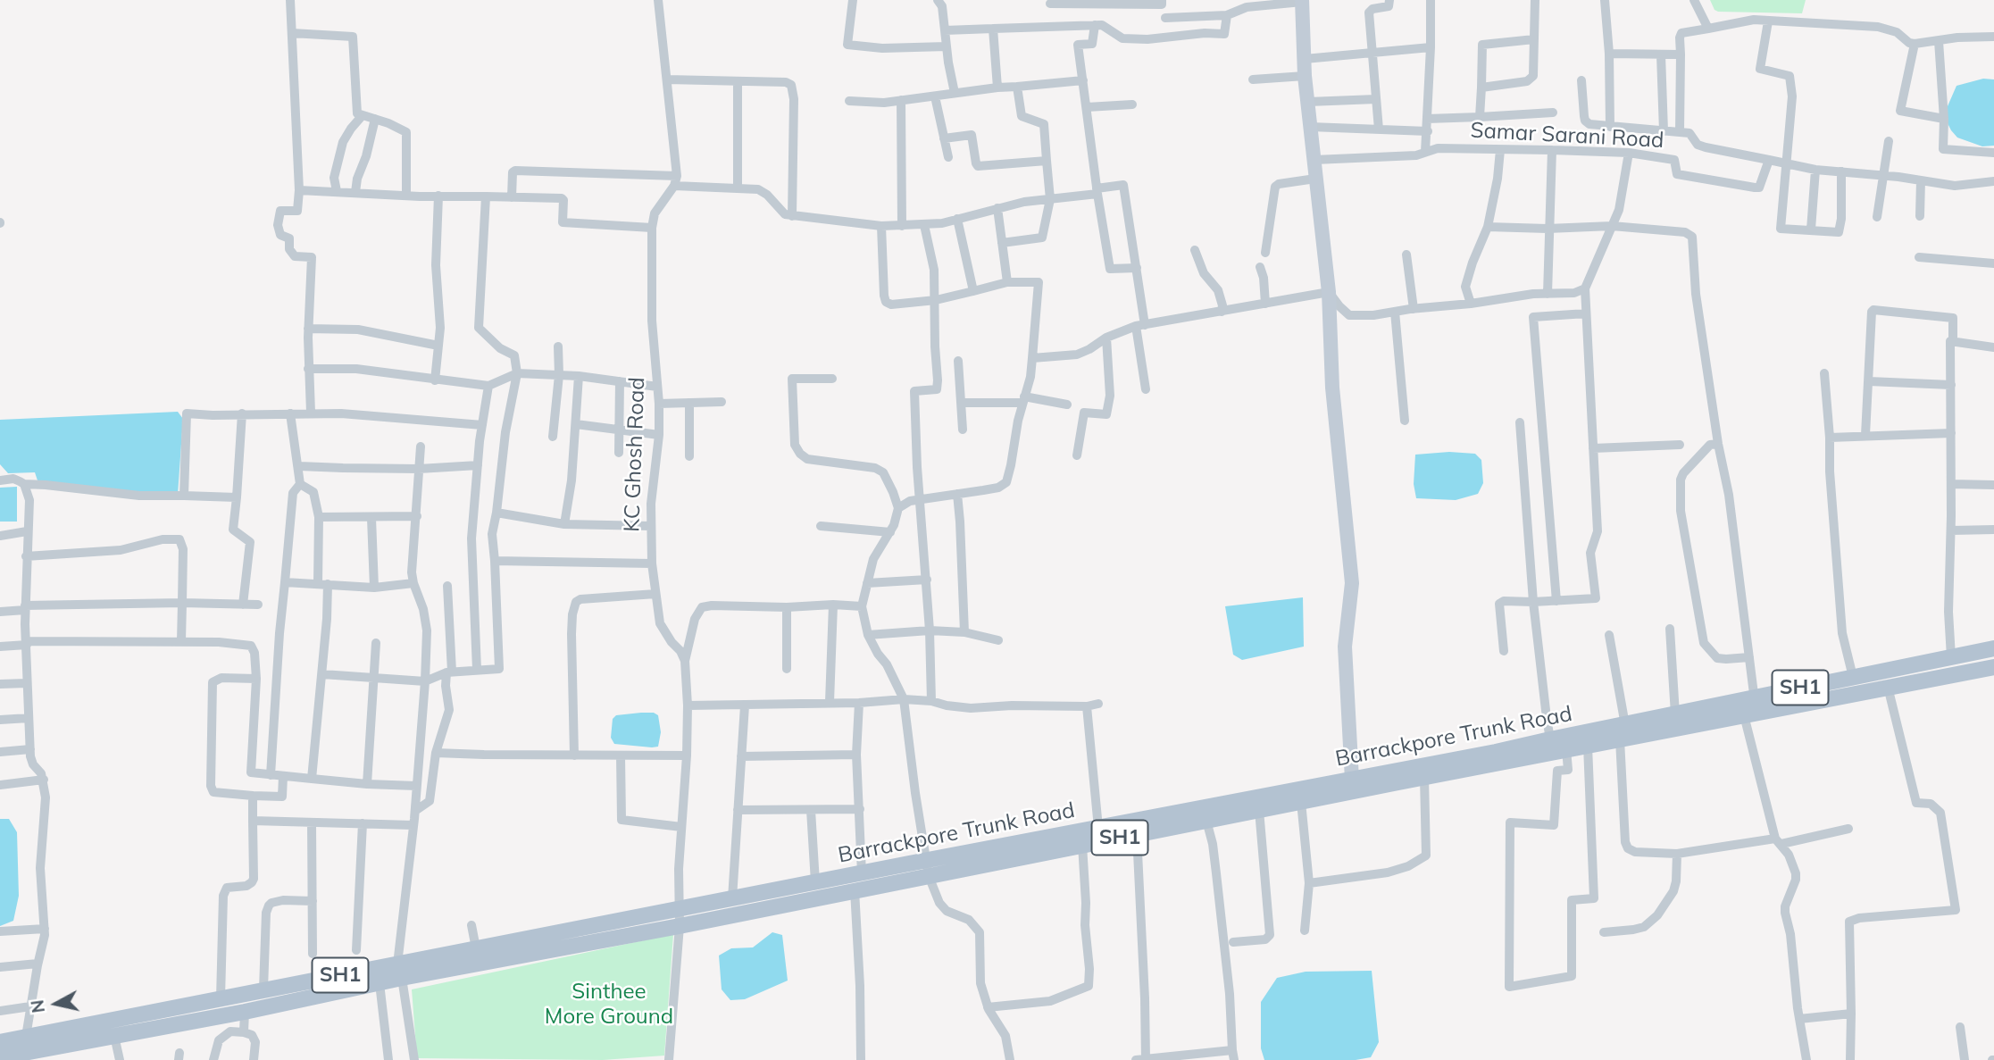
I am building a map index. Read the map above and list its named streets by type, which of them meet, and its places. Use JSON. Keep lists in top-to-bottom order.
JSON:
{
  "streets": {
    "main road": ["SH1", "Barrackpore Trunk Road"],
    "street": ["Samar Sarani Road", "KC Ghosh Road"]
  },
  "parks": ["Sinthee More Ground"],
  "north": "left"
}
